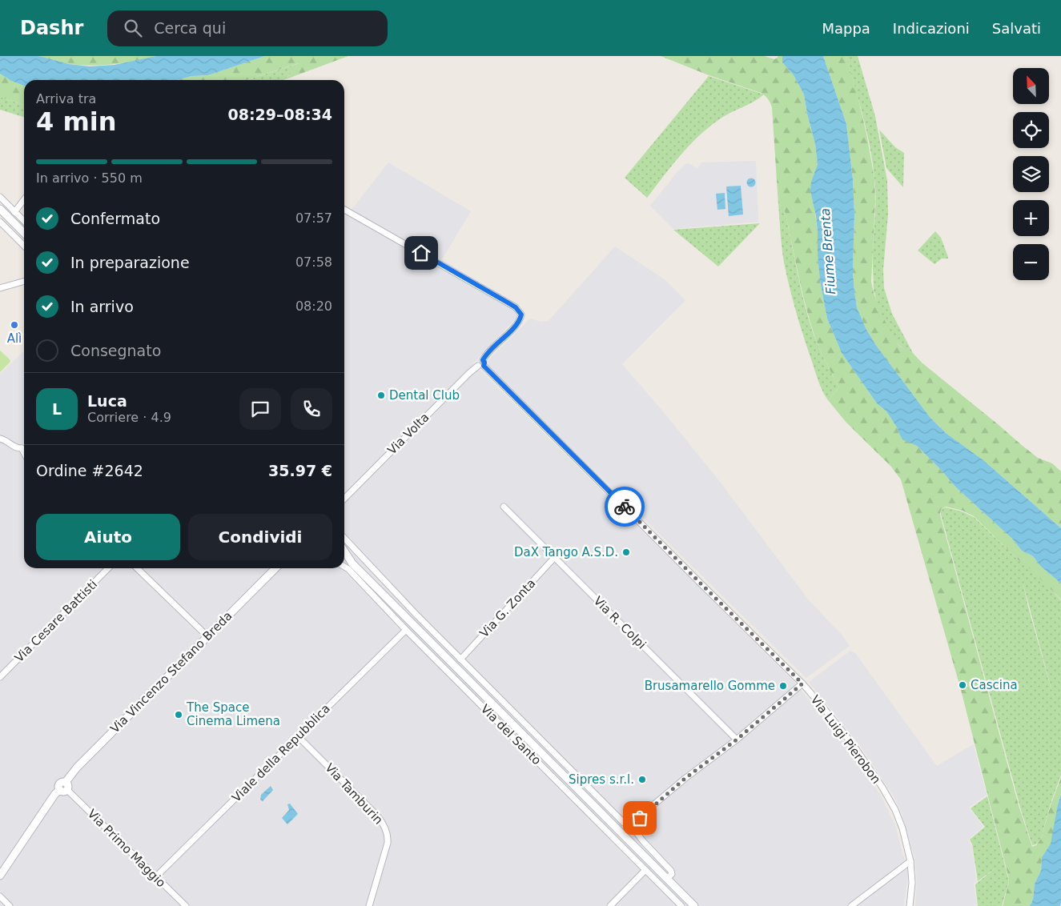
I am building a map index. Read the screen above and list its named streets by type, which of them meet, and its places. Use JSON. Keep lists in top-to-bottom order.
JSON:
{
  "streets": {
    "street": [
      "Via Volta",
      "Via G. Zonta",
      "Via Cesare Battisti",
      "Via R. Colpi",
      "Via Vincenzo Stefano Breda",
      "Via del Santo",
      "Via Luigi Pierobon",
      "Viale della Repubblica",
      "Via Tamburin",
      "Via Primo Maggio"
    ]
  },
  "crossings": [
    ["Via Volta", "Via Luigi Pierobon"],
    ["Via G. Zonta", "Via R. Colpi"],
    ["Via G. Zonta", "Via del Santo"],
    ["Via Vincenzo Stefano Breda", "Via Primo Maggio"],
    ["Via del Santo", "Viale della Repubblica"],
    ["Viale della Repubblica", "Via Tamburin"],
    ["Viale della Repubblica", "Via Primo Maggio"]
  ],
  "water": ["Fiume Brenta"],
  "places": [
    "Alì",
    "Dental Club",
    "DaX Tango A.S.D.",
    "Cascina",
    "Brusamarello Gomme",
    "The Space Cinema Limena",
    "Sipres s.r.l."
  ],
  "north": "top left",
  "page": {
    "header": "Dashr",
    "search": "Cerca qui",
    "nav": ["Mappa", "Indicazioni", "Salvati"],
    "map_buttons": ["+", "−"],
    "heading": ["4 min", "Arriva tra", "08:29–08:34"],
    "panel": [
      "Luca",
      "Corriere · 4.9",
      "Ordine #2642",
      "35.97 €"
    ],
    "bar": "In arrivo · 550 m",
    "list": [
      ["Confermato", "07:57"],
      ["In preparazione", "07:58"],
      ["In arrivo", "08:20"],
      "Consegnato"
    ],
    "round": "L",
    "buttons": ["Aiuto", "Condividi"]
  }
}
